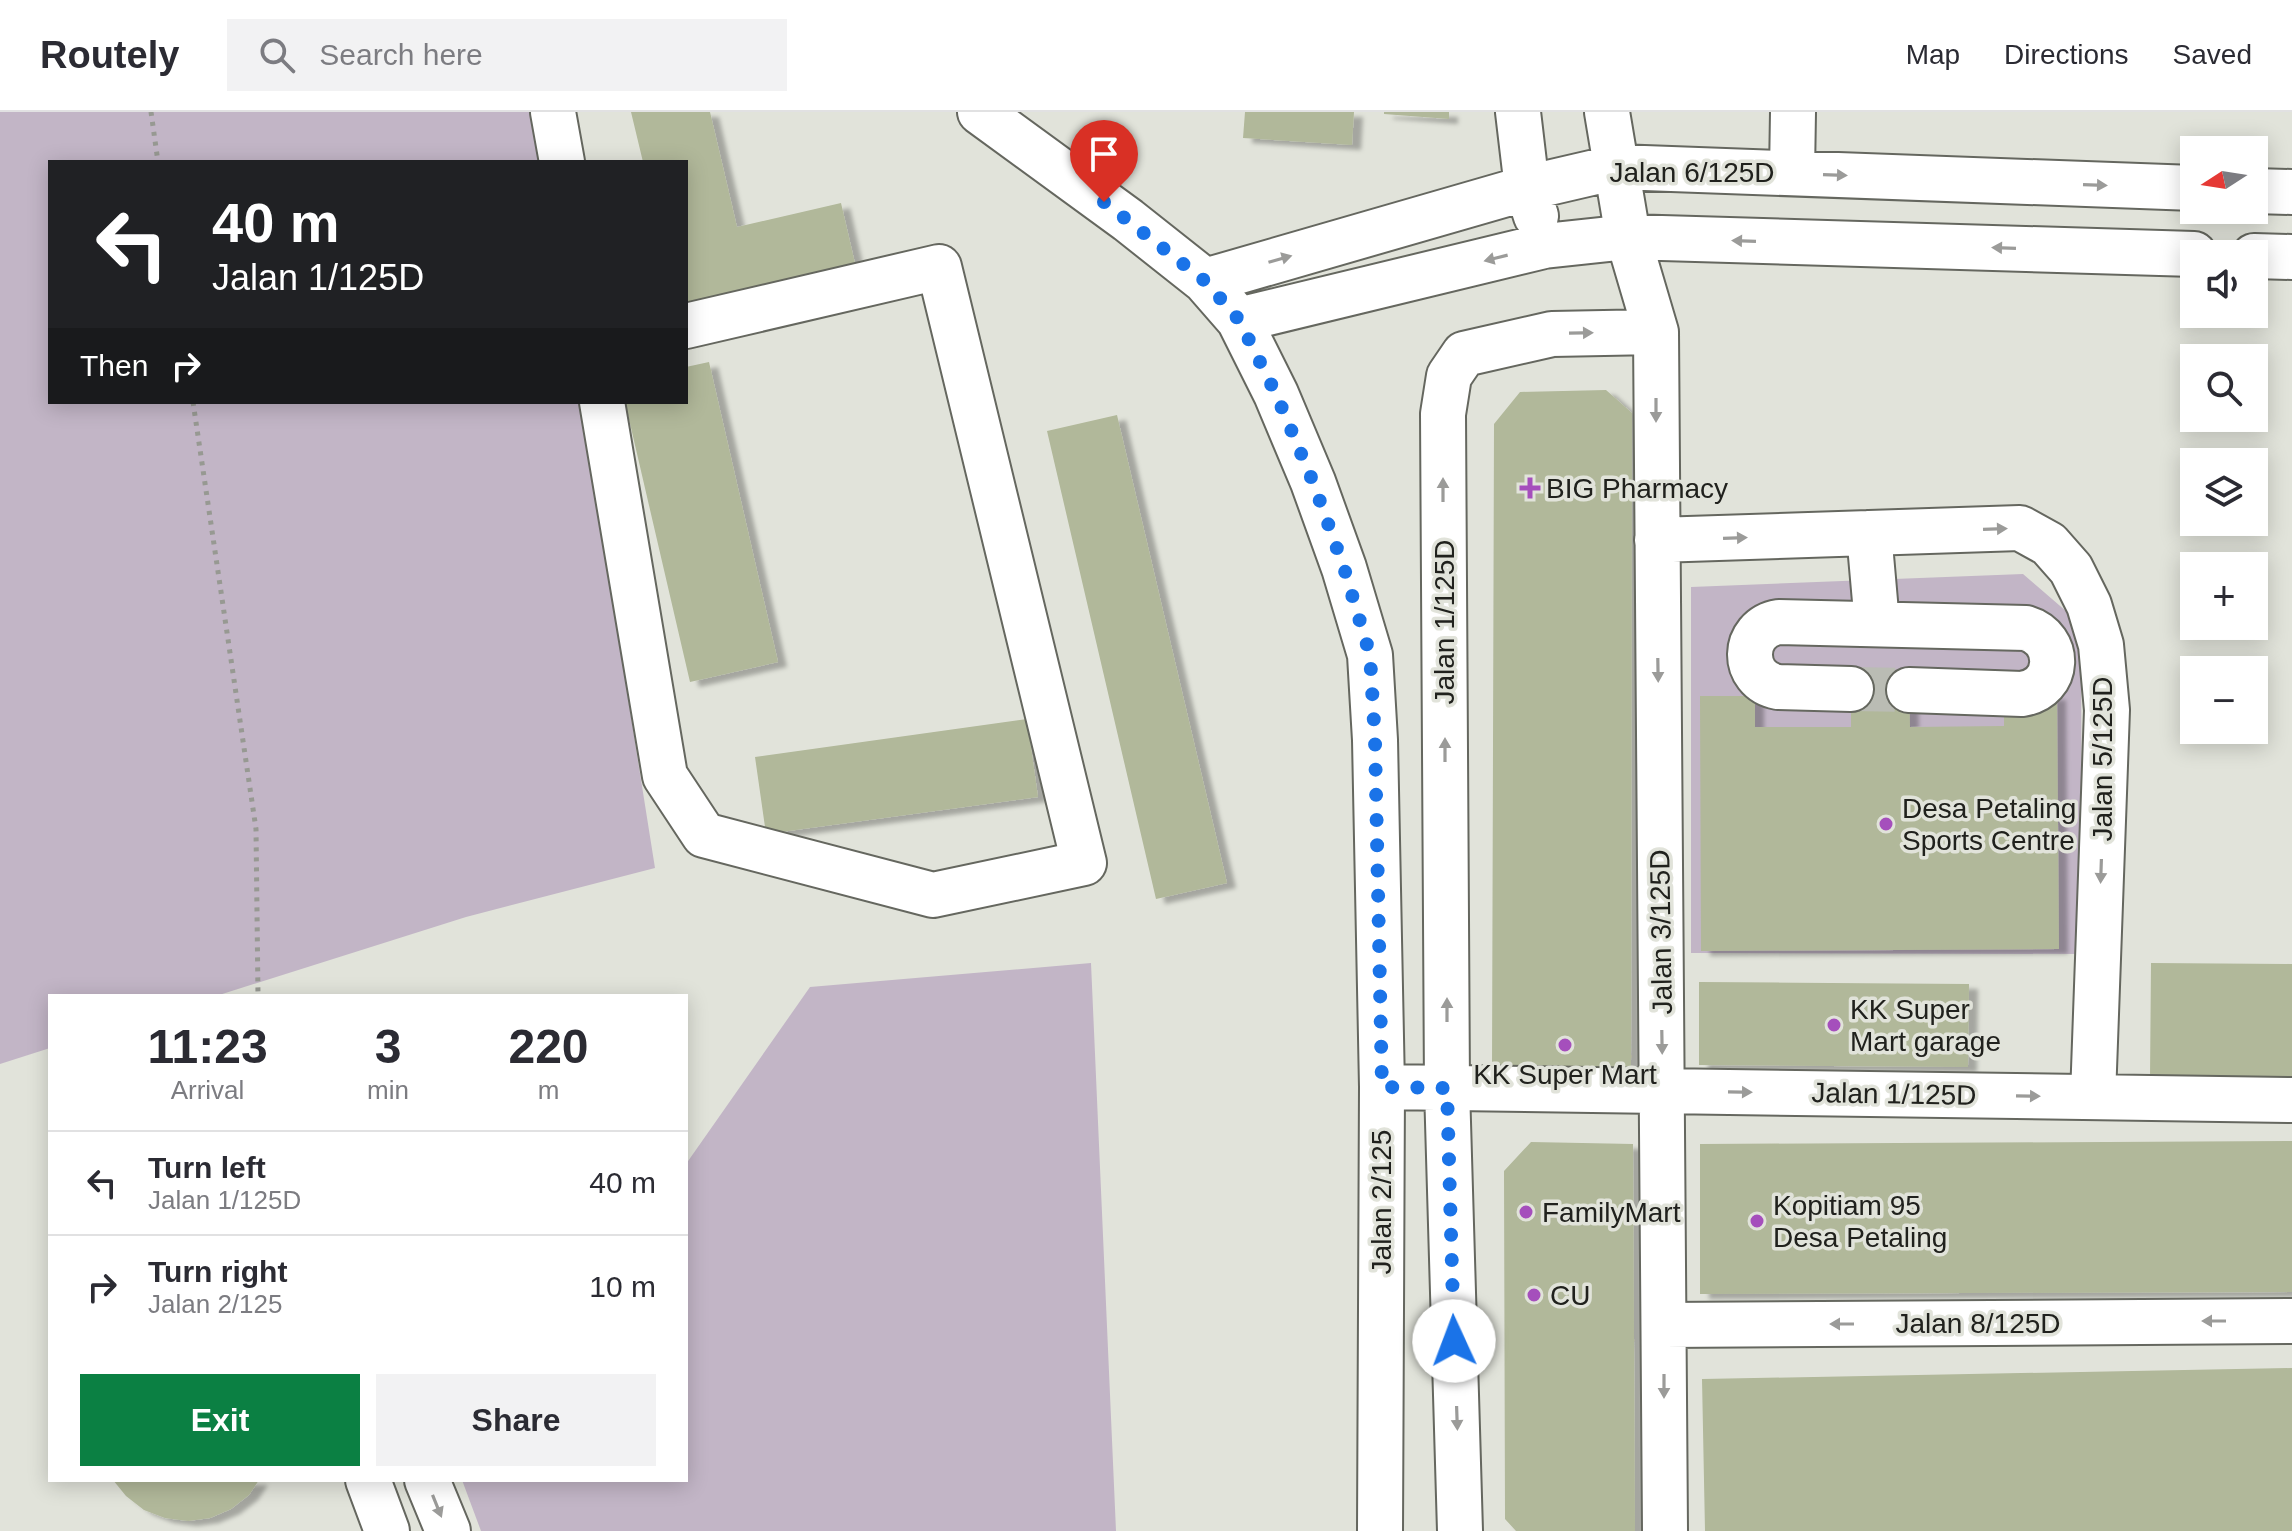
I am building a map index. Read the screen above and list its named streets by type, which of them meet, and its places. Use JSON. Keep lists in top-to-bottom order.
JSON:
{
  "streets": {
    "street": [
      "Jalan 6/125D",
      "Jalan 1/125D",
      "Jalan 5/125D",
      "Jalan 3/125D",
      "Jalan 2/125",
      "Jalan 8/125D"
    ]
  },
  "crossings": [
    ["Jalan 6/125D", "Jalan 3/125D"],
    ["Jalan 6/125D", "Jalan 2/125"],
    ["Jalan 1/125D", "Jalan 5/125D"],
    ["Jalan 1/125D", "Jalan 3/125D"],
    ["Jalan 1/125D", "Jalan 2/125"],
    ["Jalan 5/125D", "Jalan 3/125D"],
    ["Jalan 3/125D", "Jalan 8/125D"]
  ],
  "one_way": ["Jalan 8/125D"],
  "places": {
    "health": ["BIG Pharmacy"],
    "other": [
      "Desa Petaling Sports Centre",
      "KK Super Mart garage",
      "KK Super Mart",
      "FamilyMart",
      "Kopitiam 95 Desa Petaling",
      "CU"
    ]
  },
  "north": "left",
  "page": {
    "header": "Routely",
    "search": "Search here",
    "nav": ["Map", "Directions", "Saved"],
    "map_buttons": ["+", "−"],
    "turn": ["40 m", "Jalan 1/125D"],
    "then": "Then",
    "eta": [
      "11:23",
      "Arrival",
      "3",
      "min",
      "220",
      "m"
    ],
    "list": [
      {
        "name": "Turn left",
        "note": "Jalan 1/125D",
        "value": "40 m"
      },
      {
        "name": "Turn right",
        "note": "Jalan 2/125",
        "value": "10 m"
      }
    ],
    "buttons": ["Exit", "Share"]
  }
}
